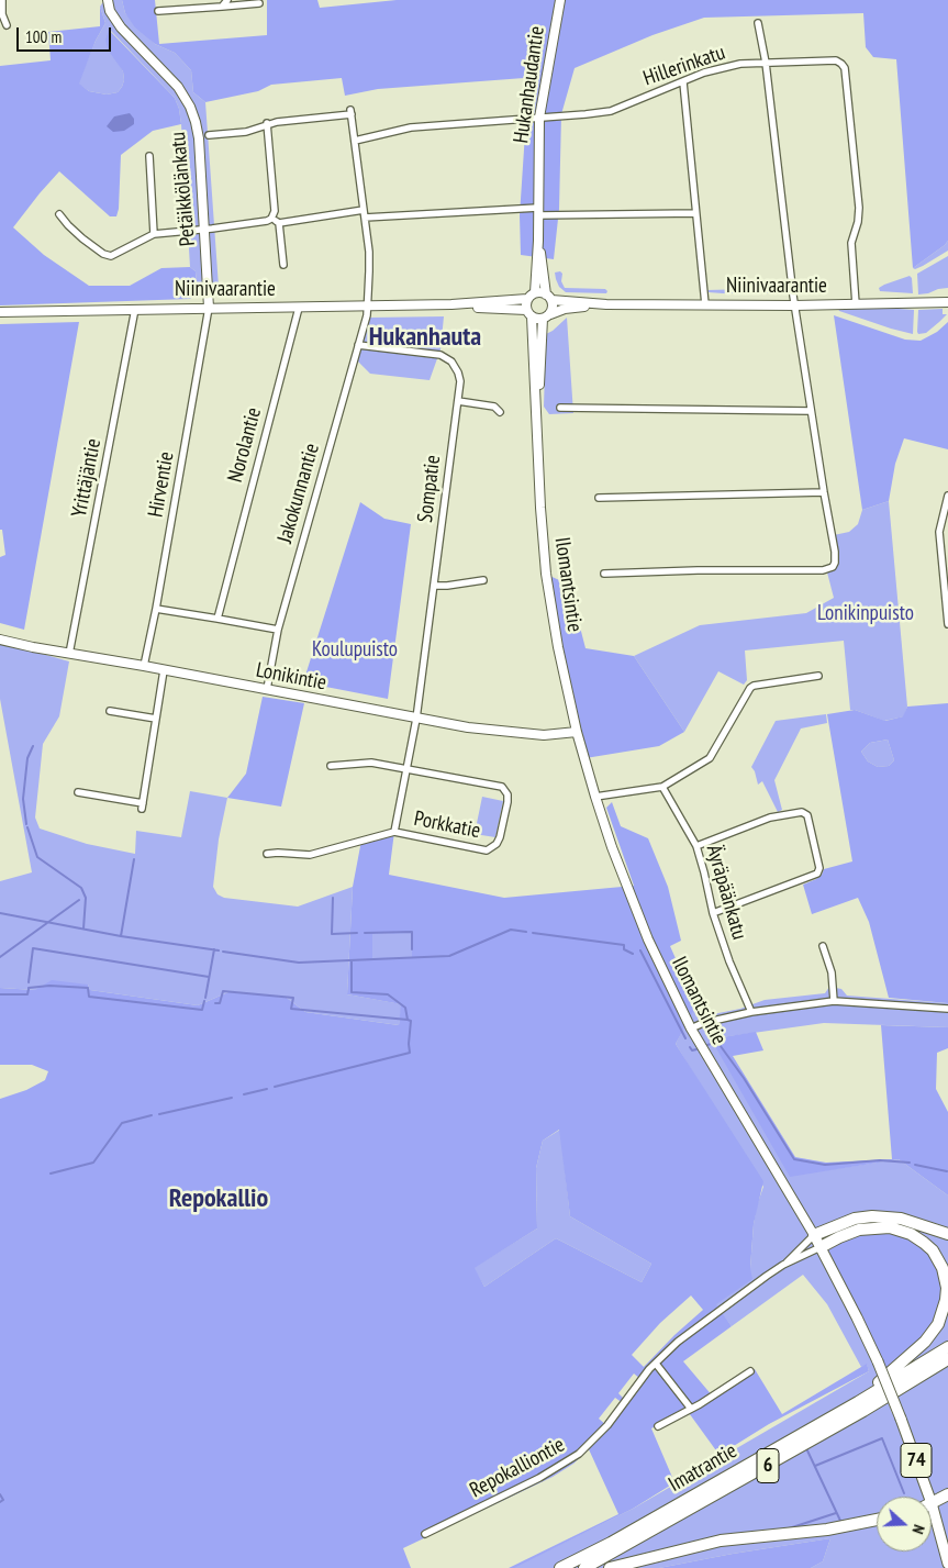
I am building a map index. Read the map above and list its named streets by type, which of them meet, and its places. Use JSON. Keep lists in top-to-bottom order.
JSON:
{
  "streets": {
    "highway": ["6", "Imatrantie"],
    "main road": [
      "Hukanhaudantie",
      "Petäikkölänkatu",
      "Niinivaarantie",
      "Ilomantsintie",
      "Lonikintie",
      "74"
    ],
    "street": [
      "Hillerinkatu",
      "Norolantie",
      "Yrittäjäntie",
      "Hirventie",
      "Sompatie",
      "Jakokunnantie",
      "Porkkatie",
      "Äyräpäänkatu",
      "Repokalliontie"
    ]
  },
  "crossings": [
    ["Hillerinkatu", "Hukanhaudantie"],
    ["Hillerinkatu", "Niinivaarantie"],
    ["Hillerinkatu", "Jakokunnantie"],
    ["Hukanhaudantie", "Niinivaarantie"],
    ["Hukanhaudantie", "Ilomantsintie"],
    ["Petäikkölänkatu", "Niinivaarantie"],
    ["Petäikkölänkatu", "Hirventie"],
    ["Niinivaarantie", "Norolantie"],
    ["Niinivaarantie", "Yrittäjäntie"],
    ["Niinivaarantie", "Hirventie"],
    ["Niinivaarantie", "Jakokunnantie"],
    ["Niinivaarantie", "Ilomantsintie"],
    ["Yrittäjäntie", "Lonikintie"],
    ["Hirventie", "Lonikintie"],
    ["Sompatie", "Jakokunnantie"],
    ["Sompatie", "Lonikintie"],
    ["Sompatie", "Porkkatie"],
    ["Jakokunnantie", "Lonikintie"],
    ["Ilomantsintie", "Lonikintie"],
    ["Ilomantsintie", "Repokalliontie"],
    ["Lonikintie", "Porkkatie"]
  ],
  "districts": ["Hukanhauta", "Repokallio"],
  "parks": ["Lonikinpuisto", "Koulupuisto"],
  "scale_bar": "100 m",
  "north": "right"
}
